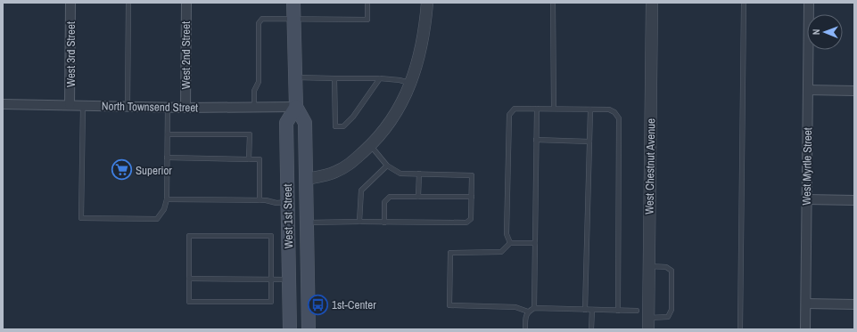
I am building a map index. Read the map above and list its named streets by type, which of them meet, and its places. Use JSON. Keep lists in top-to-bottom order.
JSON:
{
  "streets": {
    "main road": ["West 1st Street"],
    "street": [
      "West 3rd Street",
      "West 2nd Street",
      "North Townsend Street",
      "West Chestnut Avenue",
      "West Myrtle Street"
    ]
  },
  "crossings": [
    ["West 3rd Street", "North Townsend Street"],
    ["West 2nd Street", "North Townsend Street"],
    ["North Townsend Street", "West 1st Street"]
  ],
  "places": {
    "supermarket": ["Superior"],
    "bus stop": ["1st-Center"]
  },
  "north": "left"
}
